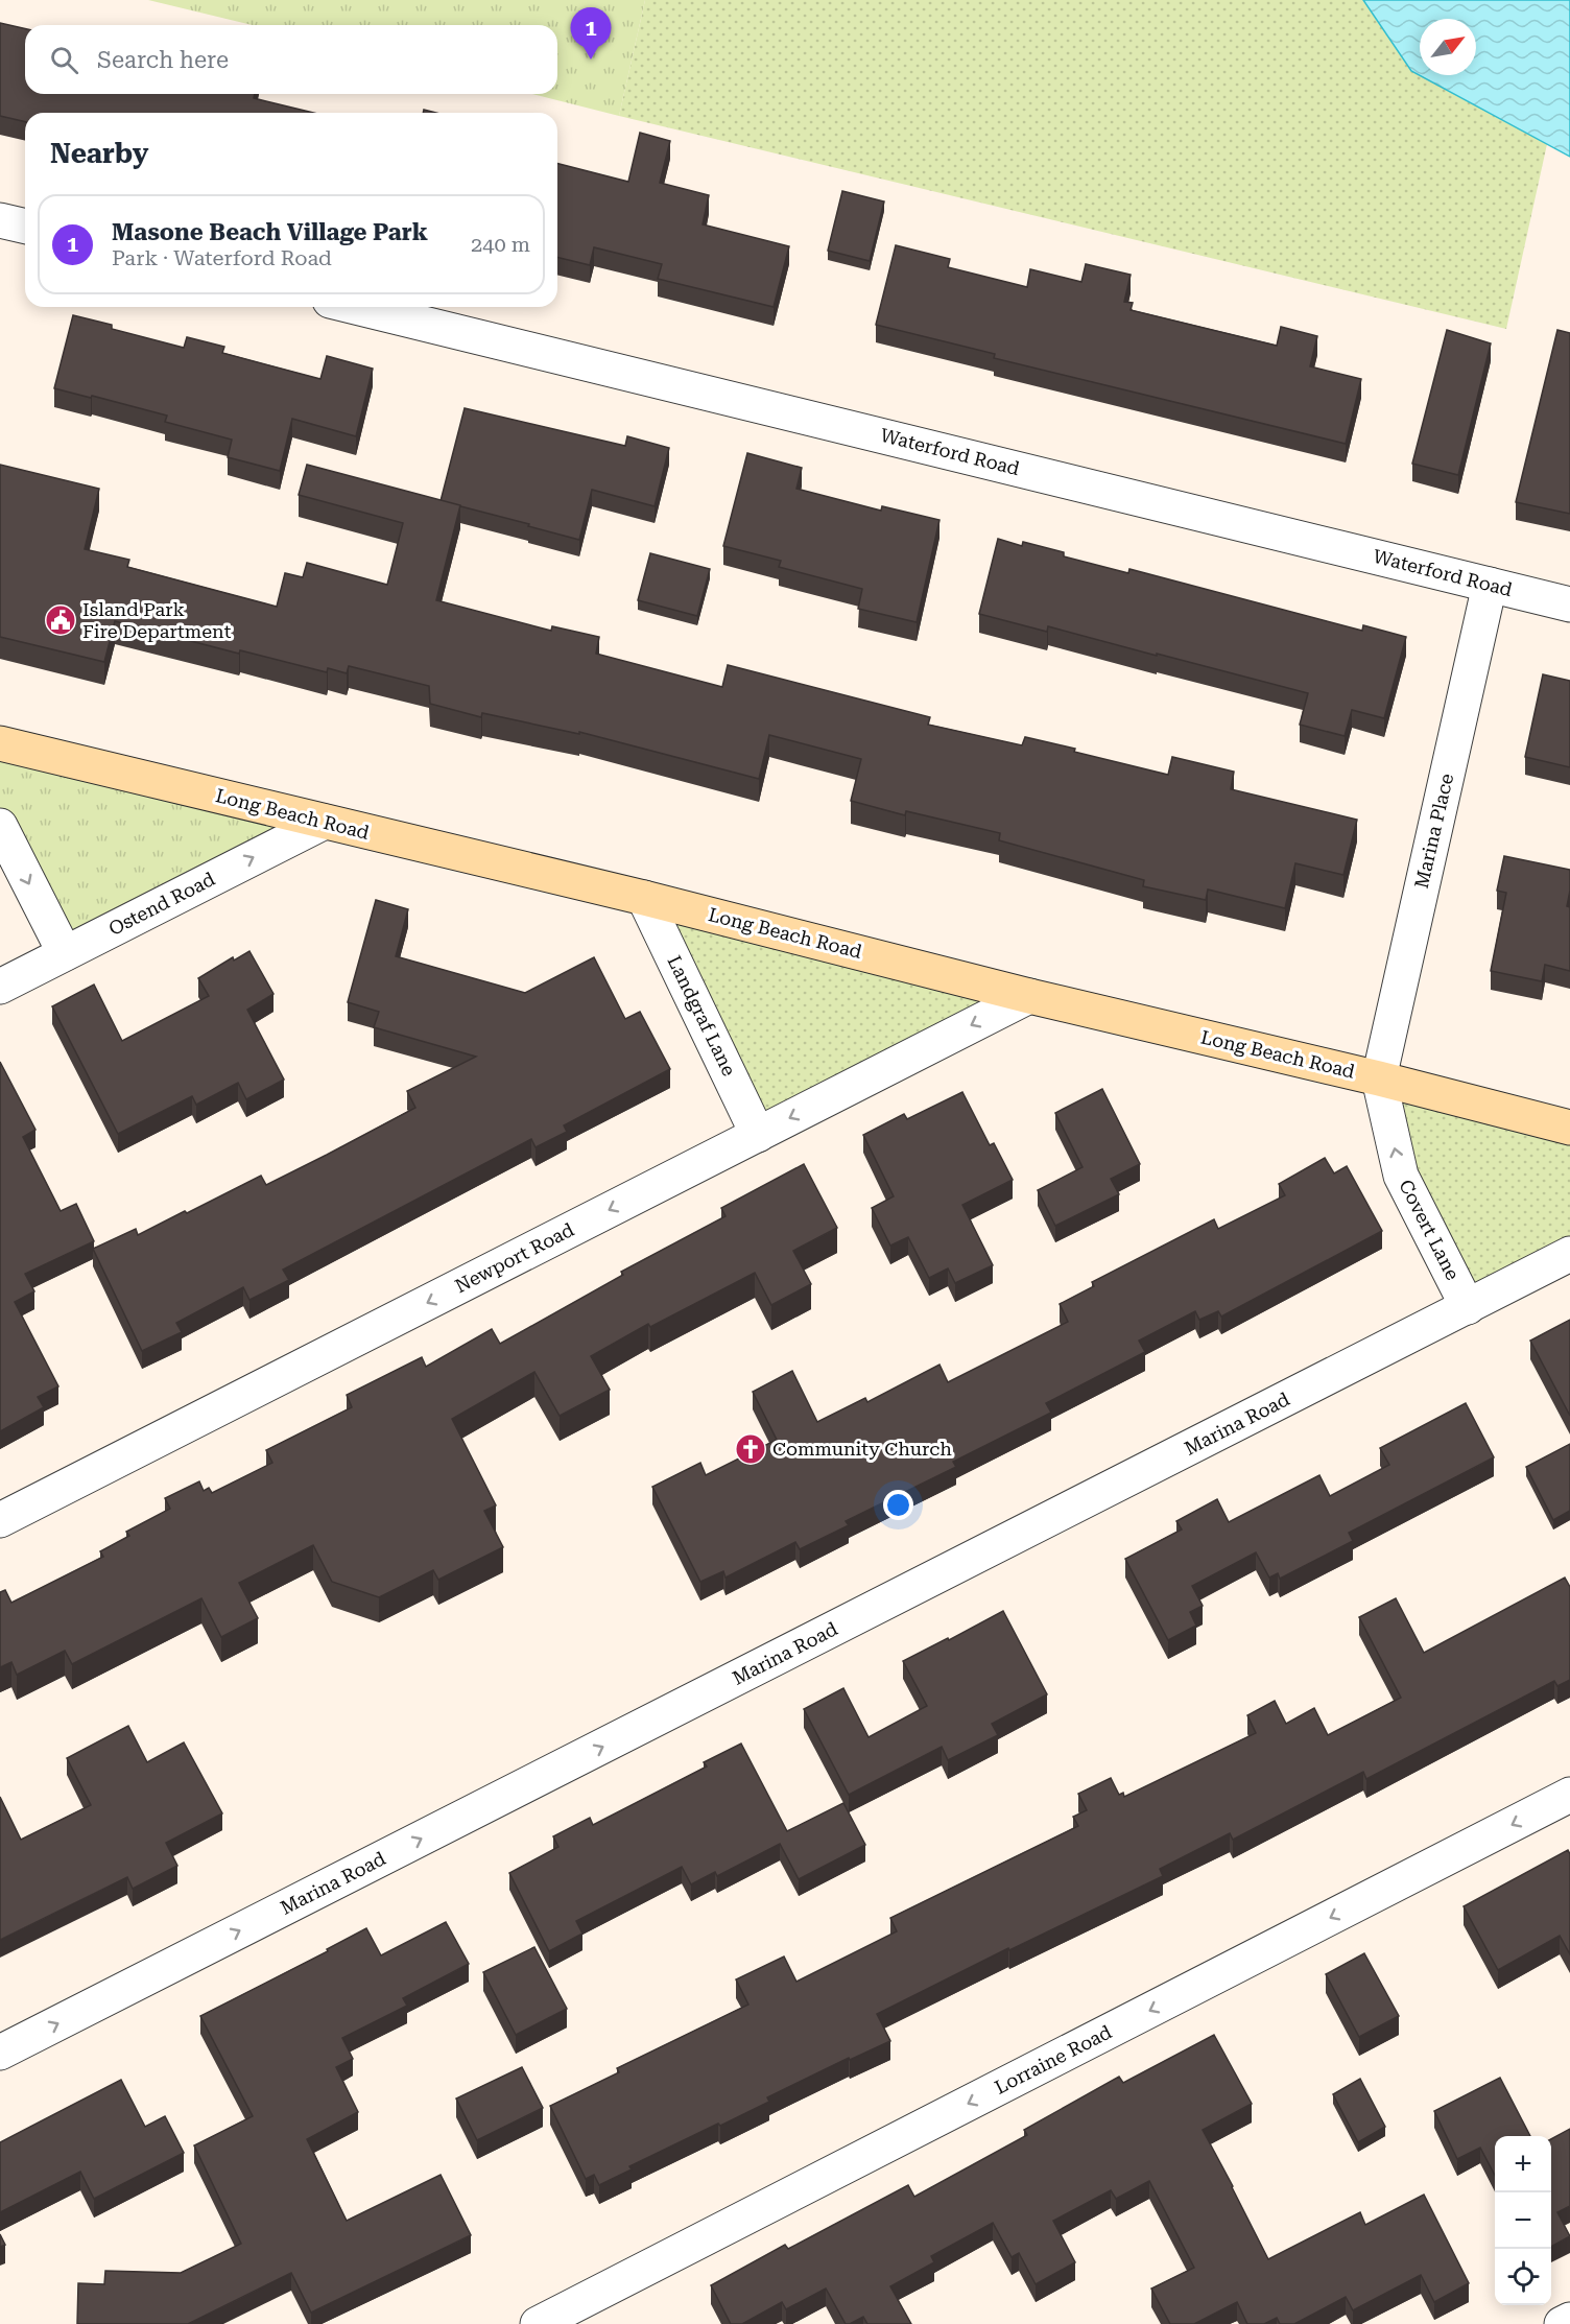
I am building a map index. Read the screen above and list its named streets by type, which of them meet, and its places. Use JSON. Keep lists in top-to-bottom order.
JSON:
{
  "streets": {
    "main road": ["Long Beach Road"],
    "street": [
      "Waterford Road",
      "Marina Place",
      "Ostend Road",
      "Landgraf Lane",
      "Covert Lane",
      "Newport Road",
      "Marina Road",
      "Lorraine Road"
    ]
  },
  "crossings": [
    ["Waterford Road", "Marina Place"],
    ["Long Beach Road", "Marina Place"],
    ["Long Beach Road", "Ostend Road"],
    ["Long Beach Road", "Landgraf Lane"],
    ["Long Beach Road", "Covert Lane"],
    ["Long Beach Road", "Newport Road"],
    ["Marina Place", "Covert Lane"],
    ["Landgraf Lane", "Newport Road"],
    ["Covert Lane", "Marina Road"]
  ],
  "one_way": [
    "Ostend Road",
    "Covert Lane",
    "Newport Road",
    "Marina Road",
    "Lorraine Road"
  ],
  "places": {
    "public building": ["Island Park Fire Department"],
    "church": ["Community Church"]
  },
  "north": "top right",
  "page": {
    "pins": "1",
    "search": "Search here",
    "heading": "Nearby",
    "list": [
      {
        "mark": "1",
        "name": "Masone Beach Village Park",
        "note": "Park · Waterford Road",
        "value": "240 m"
      }
    ],
    "map_buttons": ["+", "−"]
  }
}
